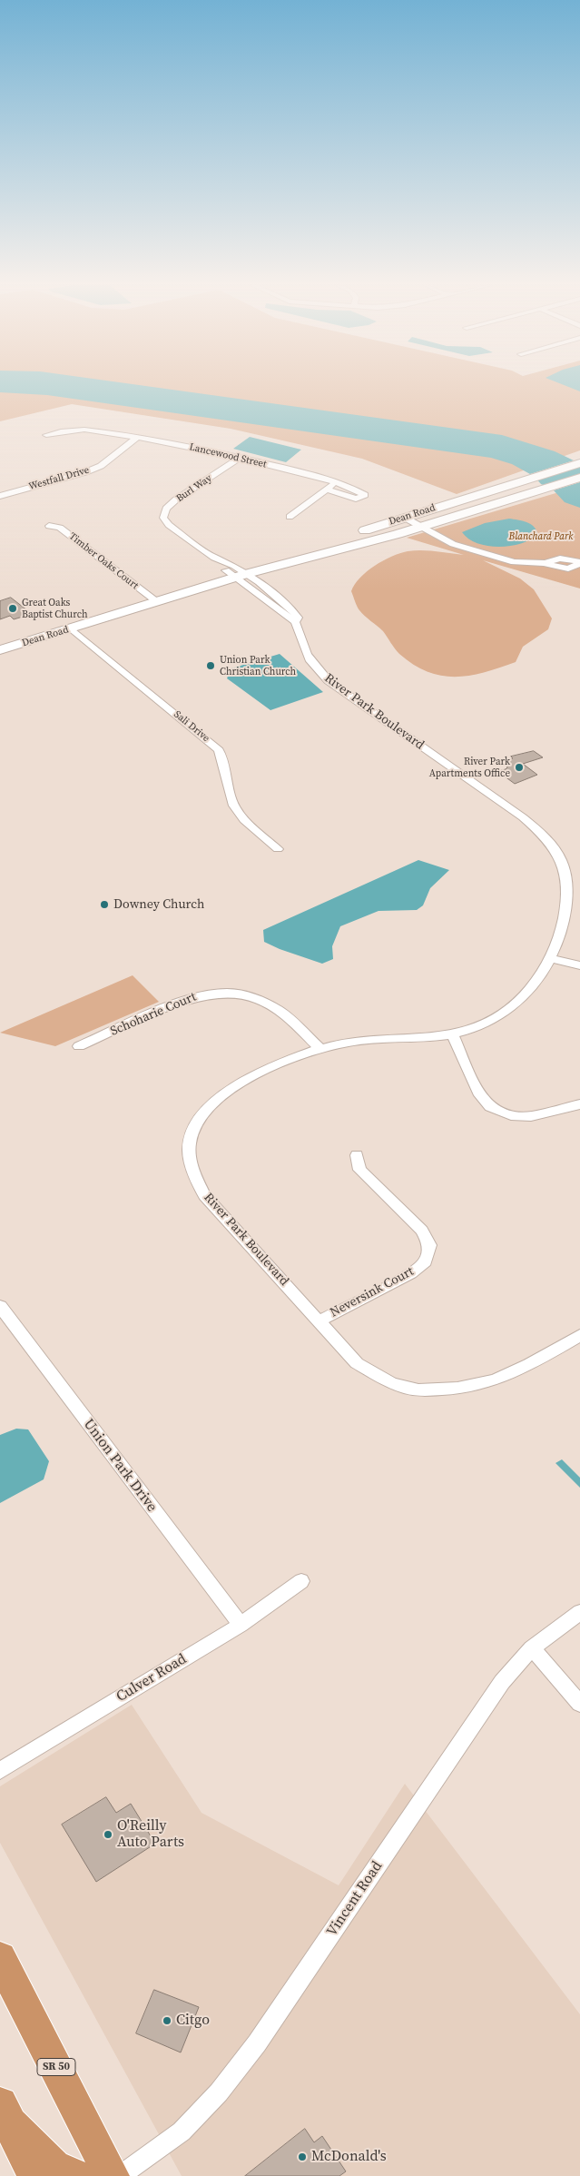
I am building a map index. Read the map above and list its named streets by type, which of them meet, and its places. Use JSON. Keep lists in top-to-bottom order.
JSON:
{
  "streets": {
    "highway": ["SR 50"],
    "main road": ["Dean Road"],
    "street": [
      "Lancewood Street",
      "Westfall Drive",
      "Burl Way",
      "Timber Oaks Court",
      "River Park Boulevard",
      "Sali Drive",
      "Schoharie Court",
      "Neversink Court",
      "Union Park Drive",
      "Culver Road",
      "Vincent Road"
    ]
  },
  "crossings": [
    ["Lancewood Street", "Westfall Drive"],
    ["Lancewood Street", "Burl Way"],
    ["Burl Way", "Dean Road"],
    ["Burl Way", "River Park Boulevard"],
    ["Dean Road", "Timber Oaks Court"],
    ["Dean Road", "River Park Boulevard"],
    ["Dean Road", "Sali Drive"],
    ["River Park Boulevard", "Schoharie Court"],
    ["River Park Boulevard", "Neversink Court"],
    ["Union Park Drive", "Culver Road"]
  ],
  "parks": ["Blanchard Park"],
  "places": [
    "Great Oaks Baptist Church",
    "Union Park Christian Church",
    "River Park Apartments Office",
    "Downey Church",
    "O'Reilly Auto Parts",
    "Citgo",
    "McDonald's"
  ]
}
